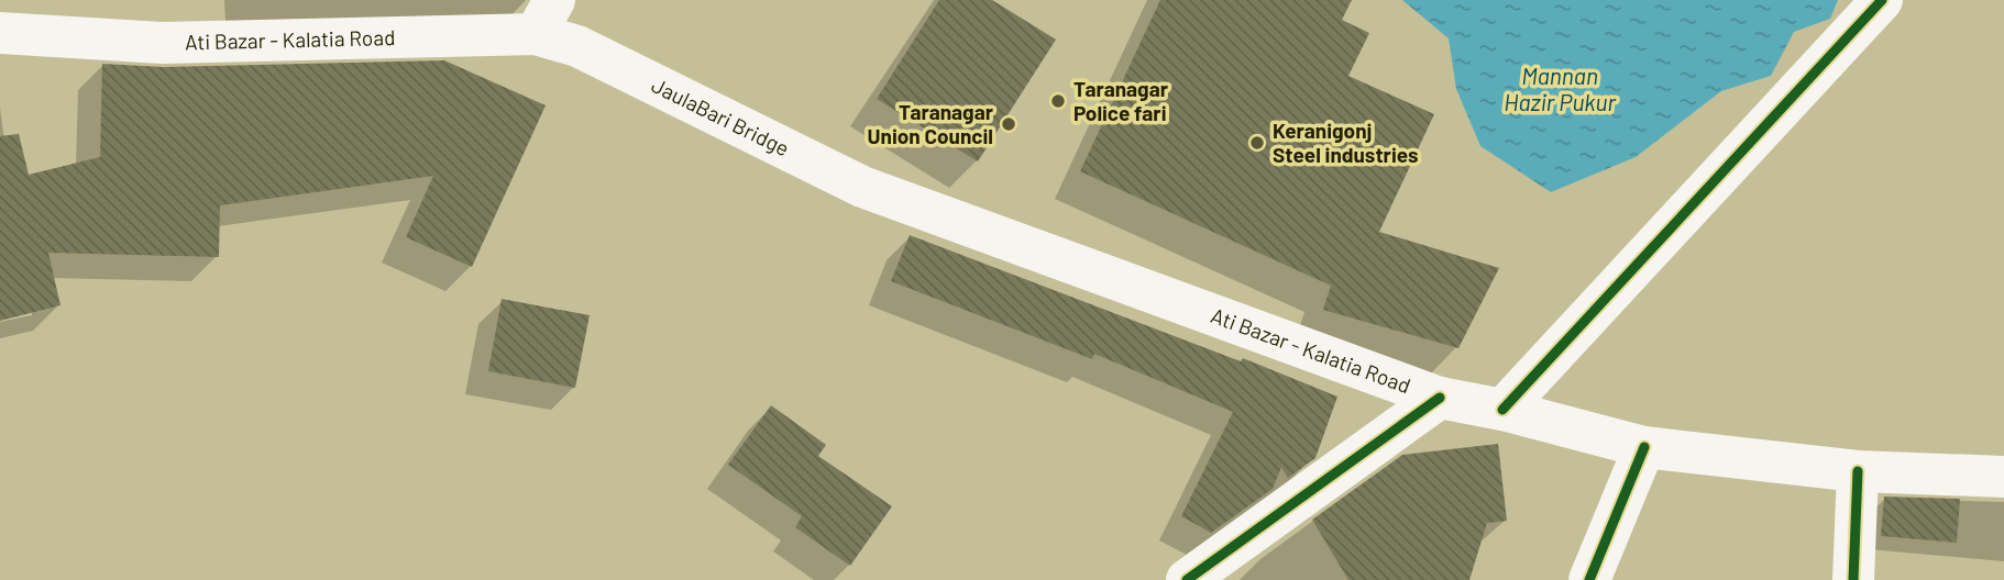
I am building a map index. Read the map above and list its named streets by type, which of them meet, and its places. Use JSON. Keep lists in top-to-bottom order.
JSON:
{
  "streets": {
    "main road": ["Ati Bazar - Kalatia Road", "JaulaBari Bridge"]
  },
  "crossings": [
    ["Ati Bazar - Kalatia Road", "JaulaBari Bridge"]
  ],
  "water": ["Mannan Hazir Pukur"],
  "places": ["Taranagar Police fari", "Taranagar Union Council", "Keranigonj Steel industries"]
}
